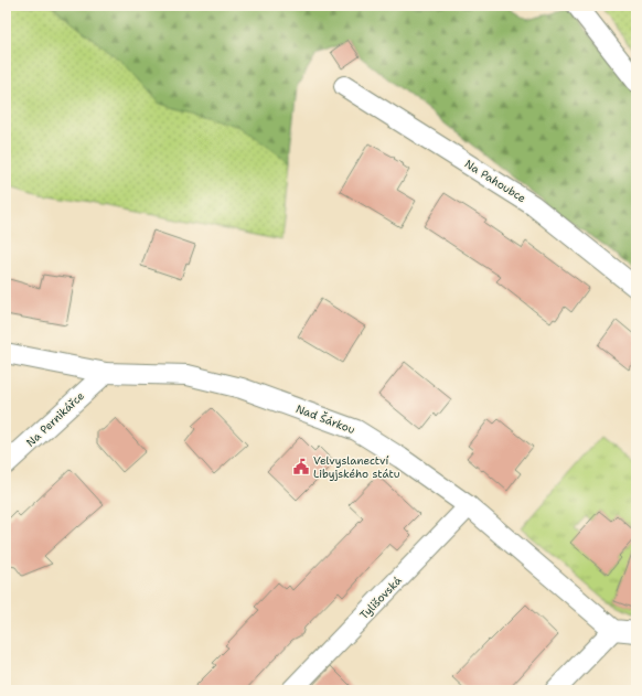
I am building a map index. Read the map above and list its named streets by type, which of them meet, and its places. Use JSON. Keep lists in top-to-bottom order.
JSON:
{
  "streets": {
    "street": [
      "Na Pahoubce",
      "Na Pernikářce",
      "Nad Šárkou",
      "Tylišovská"
    ]
  },
  "crossings": [
    ["Na Pernikářce", "Nad Šárkou"],
    ["Nad Šárkou", "Tylišovská"]
  ],
  "places": {
    "public building": ["Velvyslanectví Libyjského státu"]
  }
}
